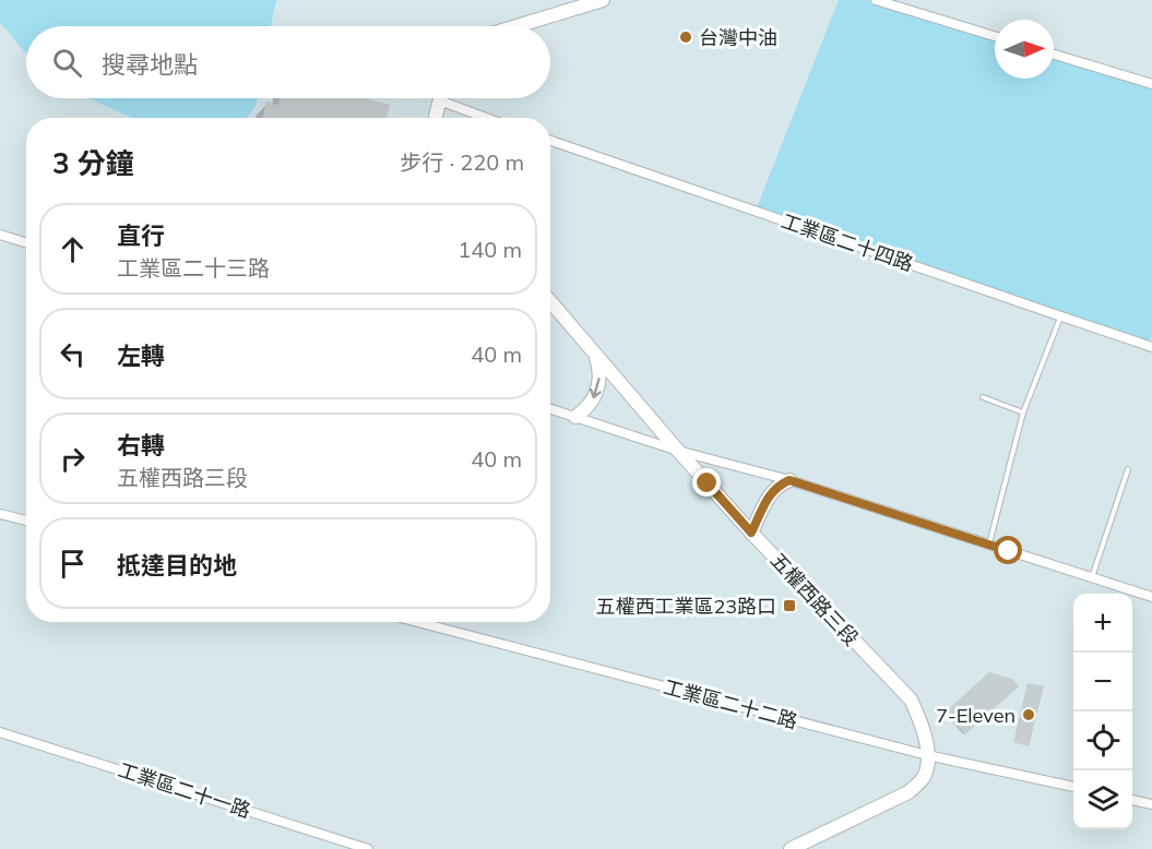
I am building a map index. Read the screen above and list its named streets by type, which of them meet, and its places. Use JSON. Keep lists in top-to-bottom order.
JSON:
{
  "streets": {
    "main road": ["五權西路三段"],
    "street": ["工業區二十四路", "工業區二十二路", "工業區二十一路"]
  },
  "crossings": [
    ["五權西路三段", "工業區二十二路"]
  ],
  "places": {
    "other": ["台灣中油", "7-Eleven"],
    "transit": ["五權西工業區23路口"]
  },
  "north": "right",
  "page": {
    "search": "搜尋地點",
    "heading": ["3 分鐘", "步行 · 220 m"],
    "list": [
      ["直行", "工業區二十三路", "140 m"],
      ["左轉", "40 m"],
      ["右轉", "五權西路三段", "40 m"],
      "抵達目的地"
    ],
    "map_buttons": ["+", "−"]
  }
}
